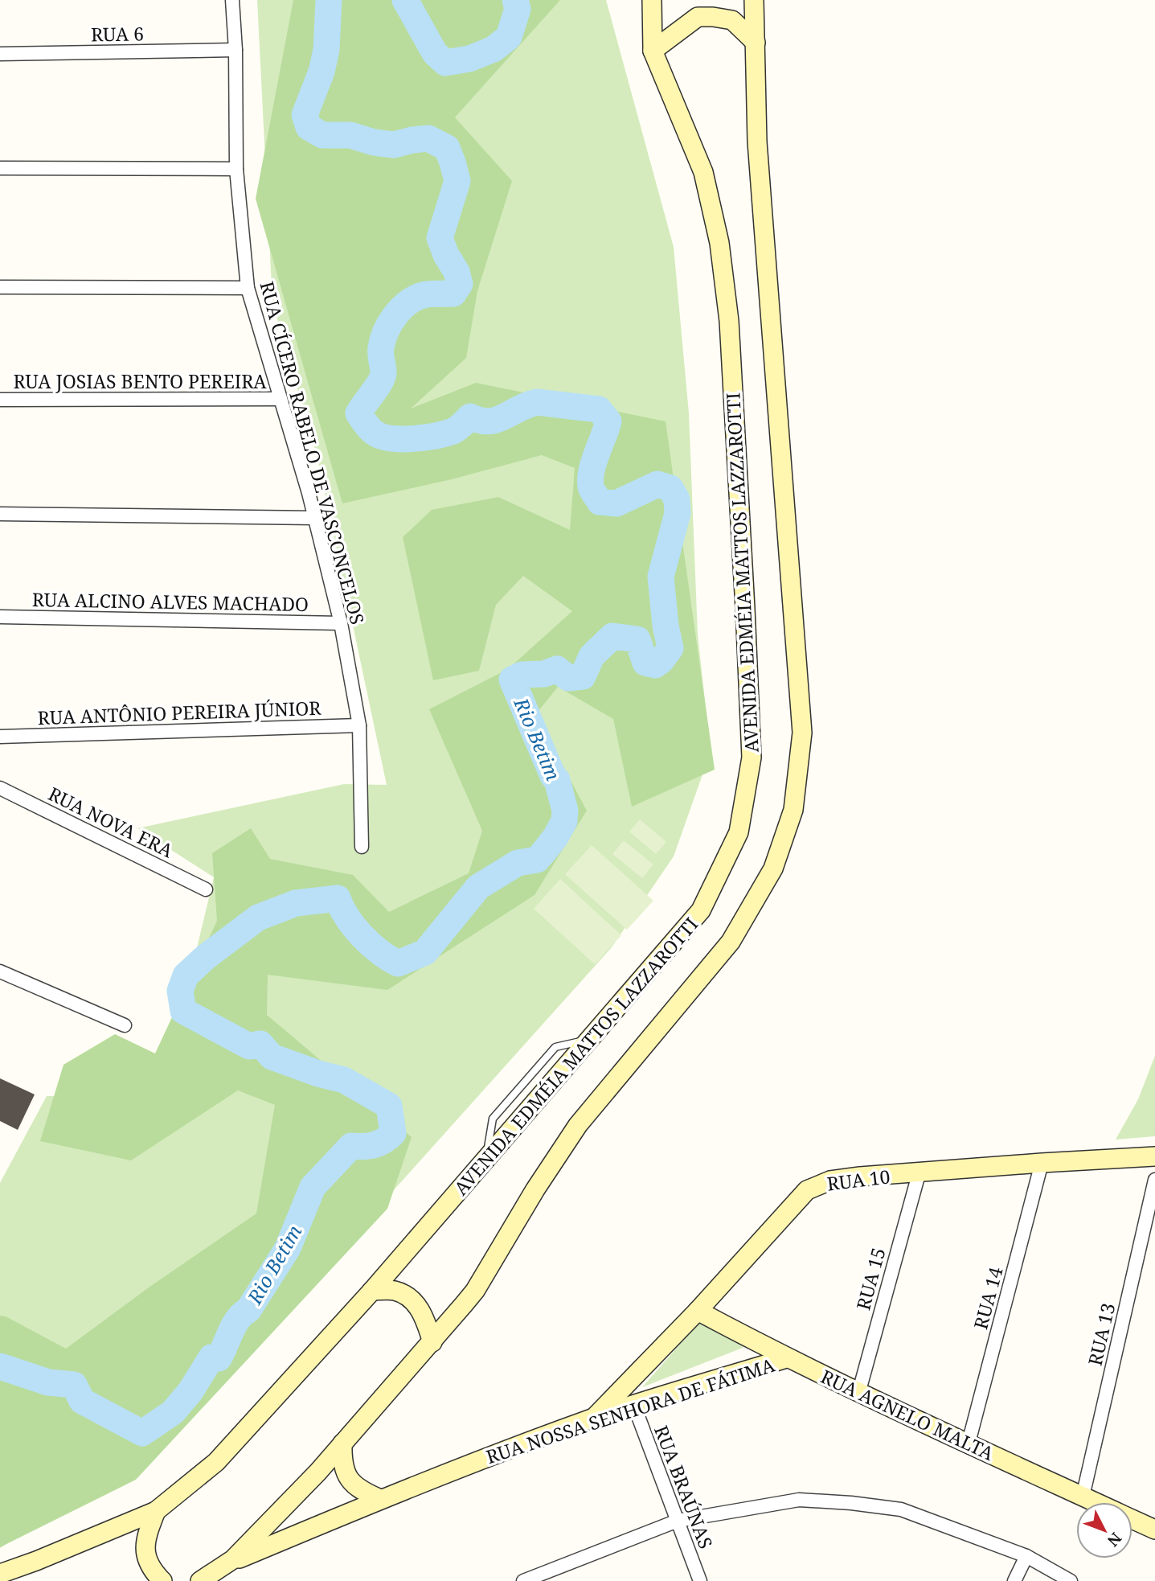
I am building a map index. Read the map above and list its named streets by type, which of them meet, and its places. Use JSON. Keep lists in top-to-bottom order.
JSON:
{
  "streets": {
    "main road": [
      "AVENIDA EDMÉIA MATTOS LAZZAROTTI",
      "RUA 10",
      "RUA NOSSA SENHORA DE FÁTIMA",
      "RUA AGNELO MALTA"
    ],
    "street": [
      "RUA 6",
      "RUA JOSIAS BENTO PEREIRA",
      "RUA CÍCERO RABELO DE VASCONCELOS",
      "RUA ALCINO ALVES MACHADO",
      "RUA ANTÔNIO PEREIRA JÚNIOR",
      "RUA NOVA ERA",
      "RUA 15",
      "RUA 14",
      "RUA 13",
      "RUA BRAÚNAS"
    ]
  },
  "crossings": [
    ["RUA 6", "RUA CÍCERO RABELO DE VASCONCELOS"],
    ["RUA JOSIAS BENTO PEREIRA", "RUA CÍCERO RABELO DE VASCONCELOS"],
    ["RUA CÍCERO RABELO DE VASCONCELOS", "RUA ALCINO ALVES MACHADO"],
    ["RUA CÍCERO RABELO DE VASCONCELOS", "RUA ANTÔNIO PEREIRA JÚNIOR"],
    ["RUA 10", "RUA 15"],
    ["RUA 10", "RUA 14"],
    ["RUA 10", "RUA NOSSA SENHORA DE FÁTIMA"],
    ["RUA 10", "RUA AGNELO MALTA"],
    ["RUA 15", "RUA AGNELO MALTA"],
    ["RUA 14", "RUA AGNELO MALTA"],
    ["RUA 13", "RUA AGNELO MALTA"],
    ["RUA NOSSA SENHORA DE FÁTIMA", "RUA AGNELO MALTA"],
    ["RUA NOSSA SENHORA DE FÁTIMA", "RUA BRAÚNAS"]
  ],
  "water": ["Rio Betim"],
  "north": "bottom right"
}
